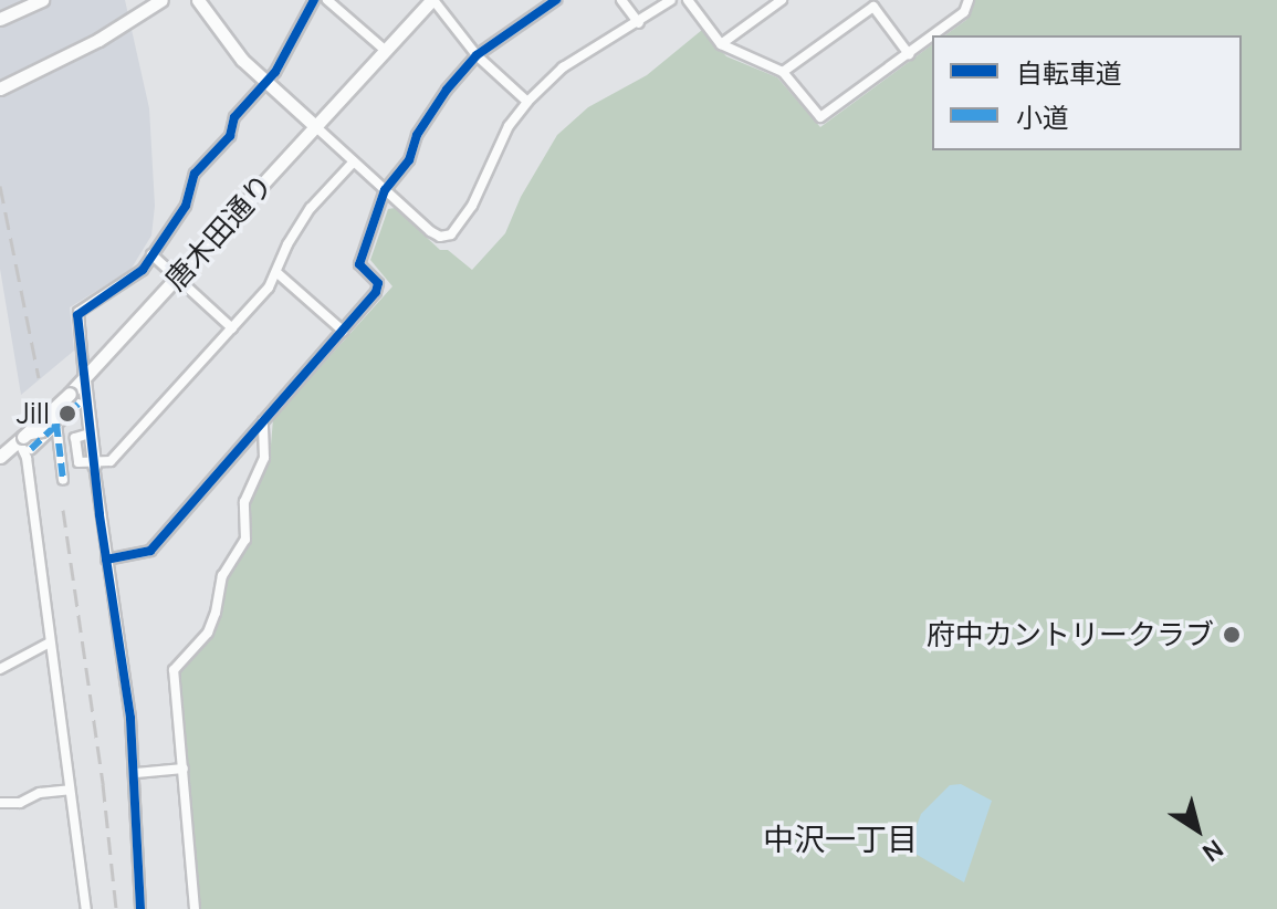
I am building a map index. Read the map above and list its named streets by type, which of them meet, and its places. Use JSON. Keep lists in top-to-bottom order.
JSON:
{
  "streets": {
    "street": ["唐木田通り"]
  },
  "districts": ["中沢一丁目"],
  "places": ["Jill", "府中カントリークラブ"],
  "legend": ["自転車道", "小道"],
  "north": "bottom right"
}
